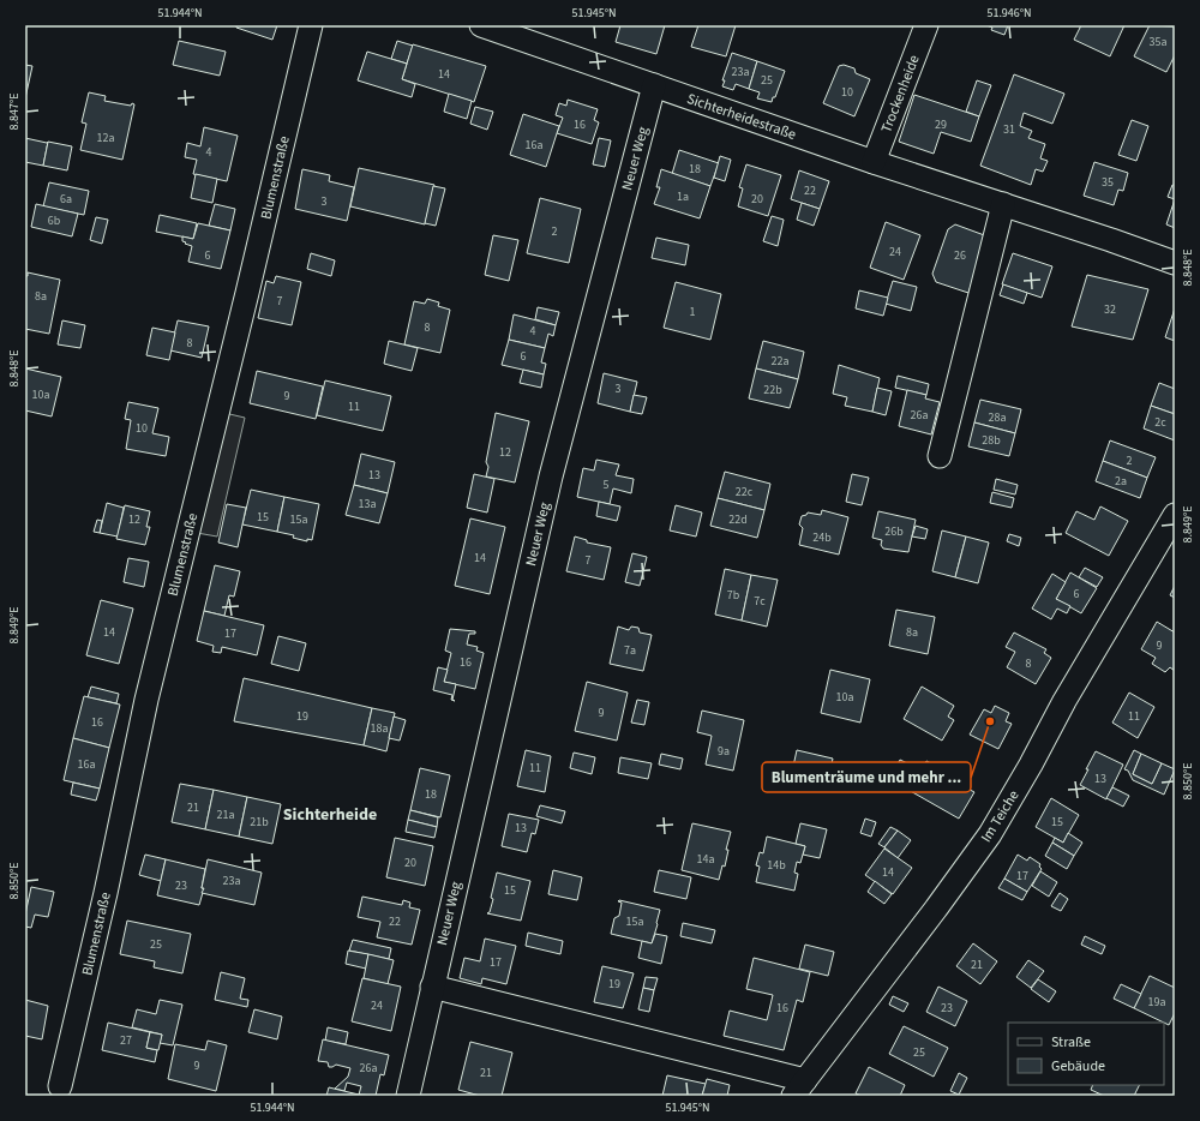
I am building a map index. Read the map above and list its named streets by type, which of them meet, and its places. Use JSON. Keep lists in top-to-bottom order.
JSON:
{
  "streets": {
    "street": [
      "Trockenheide",
      "Sichterheidestraße",
      "Neuer Weg",
      "Blumenstraße",
      "Im Teiche"
    ]
  },
  "crossings": [
    ["Trockenheide", "Sichterheidestraße"],
    ["Sichterheidestraße", "Neuer Weg"]
  ],
  "districts": ["Sichterheide"],
  "places": ["Blumenträume und mehr ..."],
  "house_numbers": [
    "35a",
    "23a",
    "14",
    "25",
    "10",
    "16",
    "29",
    "31",
    "12a",
    "16a",
    "4",
    "18",
    "35",
    "22",
    "1a",
    "6a",
    "20",
    "3",
    "6b",
    "2",
    "24",
    "6",
    "26",
    "8a",
    "7",
    "32",
    "1",
    "8",
    "4",
    "8",
    "6",
    "22a",
    "3",
    "22b",
    "10a",
    "9",
    "11",
    "26a",
    "28a",
    "2c",
    "10",
    "28b",
    "12",
    "2",
    "13",
    "2a",
    "5",
    "22c",
    "13a",
    "15",
    "12",
    "15a",
    "22d",
    "26b",
    "24b",
    "14",
    "7",
    "6",
    "7b",
    "7c",
    "14",
    "8a",
    "17",
    "9",
    "7a",
    "16",
    "8",
    "10a",
    "9",
    "19",
    "11",
    "16",
    "18a",
    "9a",
    "16a",
    "11",
    "13",
    "18",
    "21",
    "21a",
    "21b",
    "15",
    "13",
    "14a",
    "20",
    "14b",
    "14",
    "17",
    "23a",
    "23",
    "15",
    "22",
    "15a",
    "25",
    "17",
    "21",
    "19",
    "19a",
    "24",
    "16",
    "23",
    "27",
    "25",
    "9",
    "26a",
    "21"
  ],
  "legend": ["Straße", "Gebäude"],
  "coordinates": [
    "51.944°N",
    "51.945°N",
    "51.946°N",
    "8.847°E",
    "8.848°E",
    "8.849°E",
    "8.850°E"
  ]
}
